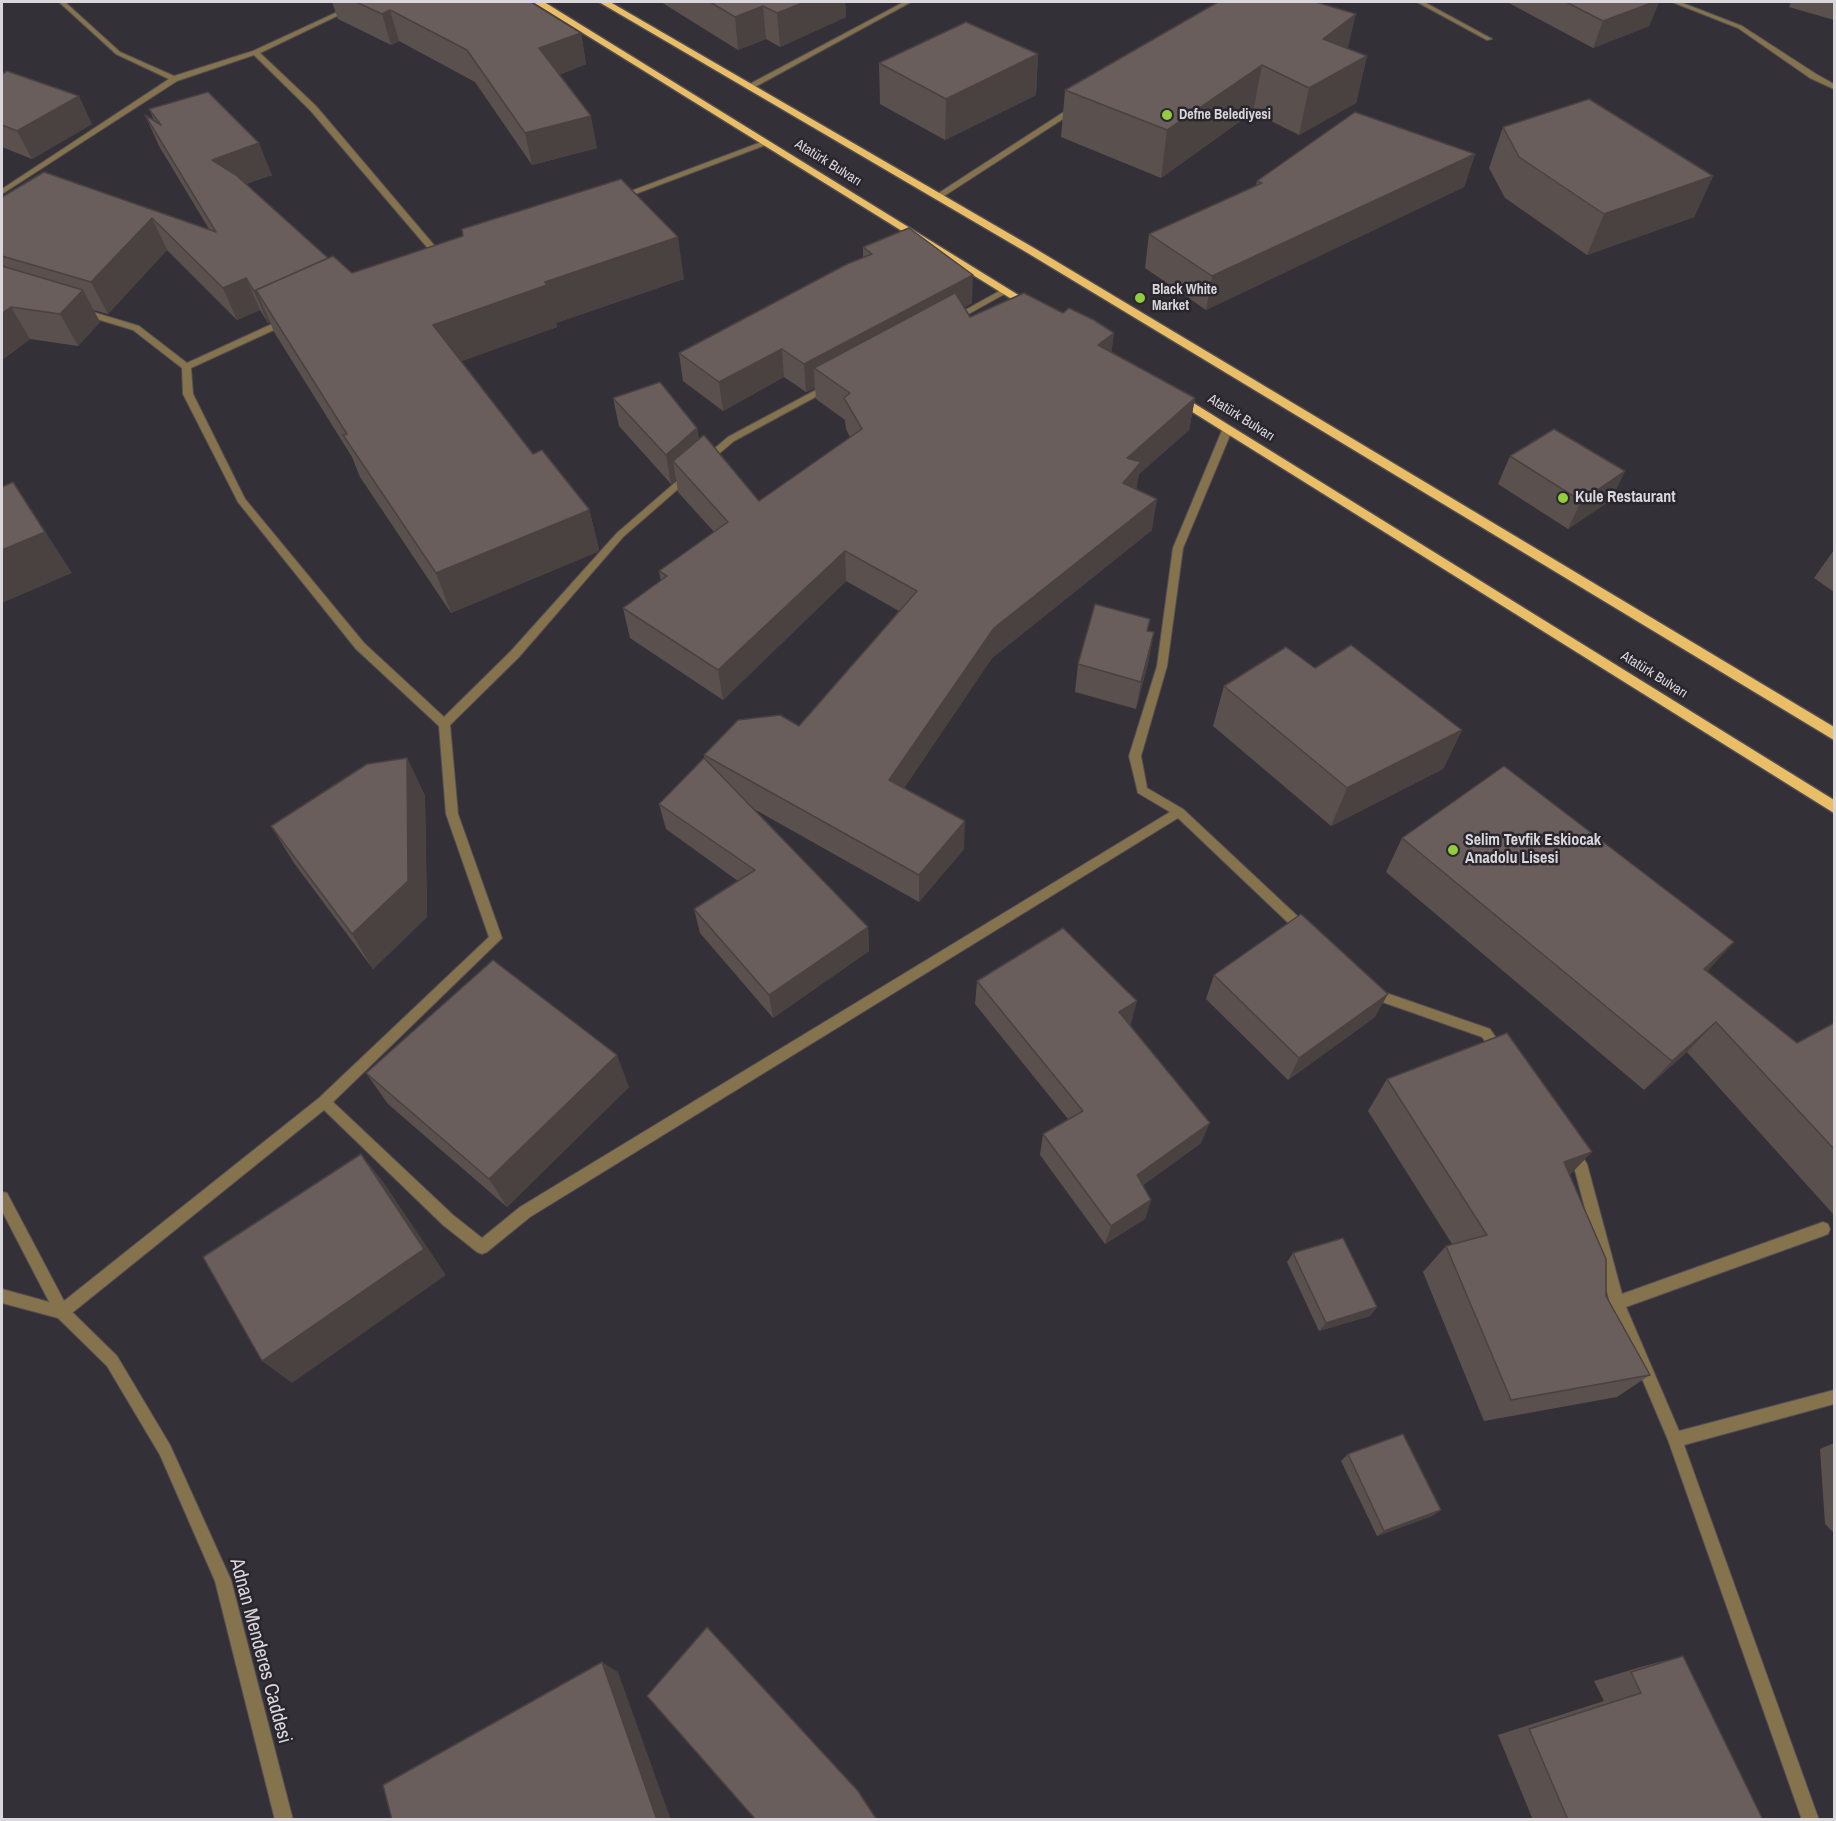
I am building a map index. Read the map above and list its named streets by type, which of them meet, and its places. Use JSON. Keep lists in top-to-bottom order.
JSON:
{
  "streets": {
    "highway": ["Atatürk Bulvarı"],
    "street": ["Adnan Menderes Caddesi"]
  },
  "places": [
    "Defne Belediyesi",
    "Black White Market",
    "Kule Restaurant",
    "Selim Tevfik Eskiocak Anadolu Lisesi"
  ]
}
